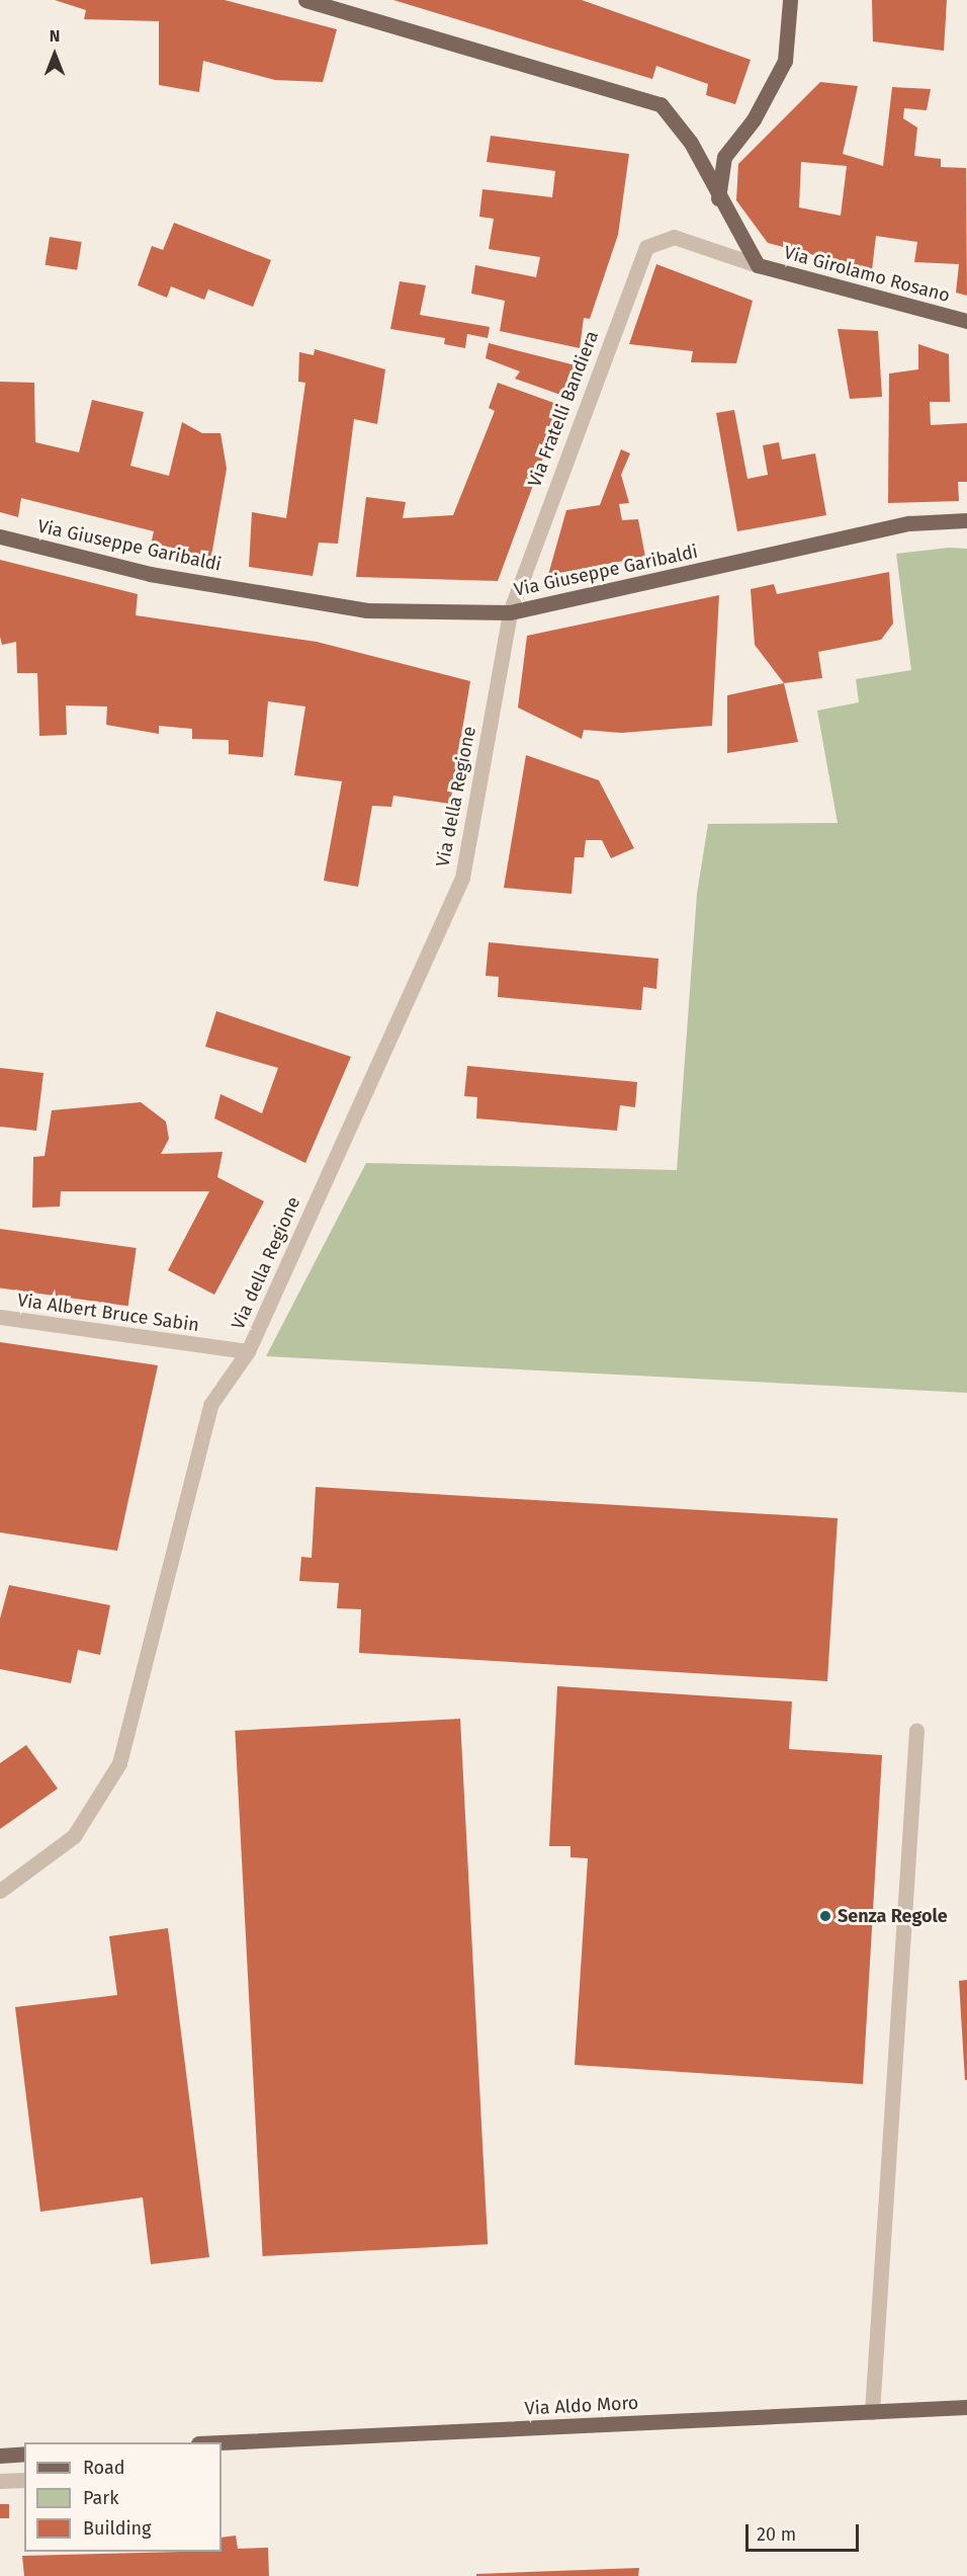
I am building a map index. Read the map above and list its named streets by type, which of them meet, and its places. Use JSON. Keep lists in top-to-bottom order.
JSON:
{
  "streets": {
    "main road": ["Via Girolamo Rosano", "Via Giuseppe Garibaldi", "Via Aldo Moro"],
    "street": ["Via Fratelli Bandiera", "Via della Regione", "Via Albert Bruce Sabin"]
  },
  "crossings": [
    ["Via Girolamo Rosano", "Via Fratelli Bandiera"],
    ["Via Fratelli Bandiera", "Via Giuseppe Garibaldi"],
    ["Via Fratelli Bandiera", "Via della Regione"],
    ["Via Giuseppe Garibaldi", "Via della Regione"],
    ["Via della Regione", "Via Albert Bruce Sabin"]
  ],
  "places": ["Senza Regole"],
  "legend": ["Road", "Park", "Building"],
  "scale_bar": "20 m",
  "north": "top"
}
